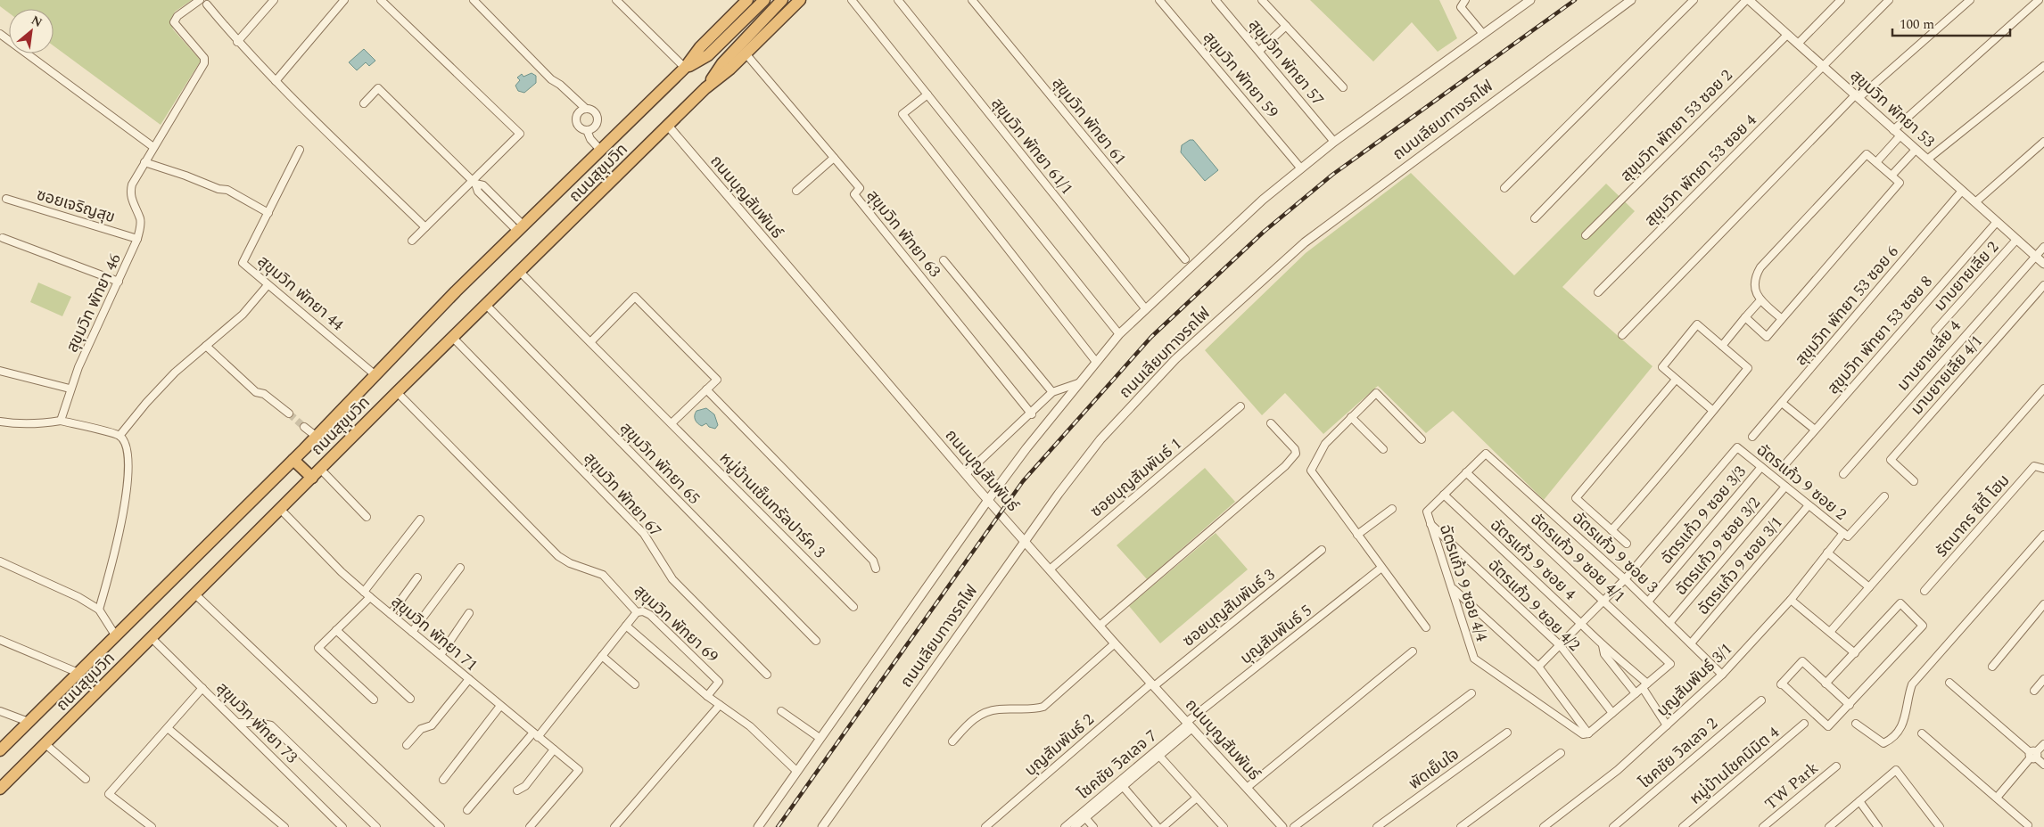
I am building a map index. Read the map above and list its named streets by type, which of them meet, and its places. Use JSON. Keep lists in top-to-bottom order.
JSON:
{
  "streets": {
    "highway": ["ถนนสุขุมวิท"],
    "street": [
      "สุขุมวิท พัทยา 57",
      "สุขุมวิท พัทยา 59",
      "สุขุมวิท พัทยา 53",
      "ถนนเลียบทางรถไฟ",
      "สุขุมวิท พัทยา 61",
      "สุขุมวิท พัทยา 53 ซอย 2",
      "สุขุมวิท พัทยา 61/1",
      "สุขุมวิท พัทยา 53 ซอย 4",
      "ถนนบุญสัมพันธ์",
      "ซอยเจริญสุข",
      "สุขุมวิท พัทยา 63",
      "มาบยายเลีย 2",
      "สุขุมวิท พัทยา 44",
      "สุขุมวิท พัทยา 46",
      "สุขุมวิท พัทยา 53 ซอย 6",
      "สุขุมวิท พัทยา 53 ซอย 8",
      "มาบยายเลีย 4",
      "มาบยายเลีย 4/1",
      "สุขุมวิท พัทยา 65",
      "ซอยบุญสัมพันธ์ 1",
      "ฉัตรแก้ว 9 ซอย 2",
      "สุขุมวิท พัทยา 67",
      "หมู่บ้านเซ็นทรัลปาร์ค 3",
      "ฉัตรแก้ว 9 ซอย 3/3",
      "รัตนากร ซิตี้ โฮม",
      "ฉัตรแก้ว 9 ซอย 3/2",
      "ฉัตรแก้ว 9 ซอย 3",
      "ฉัตรแก้ว 9 ซอย 4/1",
      "ฉัตรแก้ว 9 ซอย 4",
      "ฉัตรแก้ว 9 ซอย 3/1",
      "ฉัตรแก้ว 9 ซอย 4/4",
      "ฉัตรแก้ว 9 ซอย 4/2",
      "ซอยบุญสัมพันธ์ 3",
      "สุขุมวิท พัทยา 69",
      "สุขุมวิท พัทยา 71",
      "บุญสัมพันธ์ 5",
      "บุญสัมพันธ์ 3/1",
      "สุขุมวิท พัทยา 73",
      "บุญสัมพันธ์ 2",
      "โชคชัย วิลเลจ 2",
      "โชคชัย วิลเลจ 7",
      "หมู่บ้านโชคนิมิต 4",
      "พัดเย็นใจ",
      "TW Park"
    ]
  },
  "crossings": [
    ["สุขุมวิท พัทยา 53", "สุขุมวิท พัทยา 53 ซอย 2"],
    ["สุขุมวิท พัทยา 53", "สุขุมวิท พัทยา 53 ซอย 4"],
    ["สุขุมวิท พัทยา 53", "มาบยายเลีย 2"],
    ["สุขุมวิท พัทยา 53", "สุขุมวิท พัทยา 53 ซอย 6"],
    ["สุขุมวิท พัทยา 53", "สุขุมวิท พัทยา 53 ซอย 8"],
    ["สุขุมวิท พัทยา 53", "มาบยายเลีย 4"],
    ["ถนนเลียบทางรถไฟ", "ถนนบุญสัมพันธ์"],
    ["ถนนสุขุมวิท", "ถนนบุญสัมพันธ์"],
    ["ถนนสุขุมวิท", "สุขุมวิท พัทยา 63"],
    ["ถนนสุขุมวิท", "สุขุมวิท พัทยา 44"],
    ["ถนนสุขุมวิท", "สุขุมวิท พัทยา 65"],
    ["ถนนสุขุมวิท", "สุขุมวิท พัทยา 67"],
    ["ถนนสุขุมวิท", "หมู่บ้านเซ็นทรัลปาร์ค 3"],
    ["ถนนสุขุมวิท", "สุขุมวิท พัทยา 69"],
    ["ถนนสุขุมวิท", "สุขุมวิท พัทยา 71"],
    ["ถนนสุขุมวิท", "สุขุมวิท พัทยา 73"],
    ["ถนนบุญสัมพันธ์", "ซอยบุญสัมพันธ์ 1"],
    ["ถนนบุญสัมพันธ์", "ซอยบุญสัมพันธ์ 3"],
    ["ถนนบุญสัมพันธ์", "บุญสัมพันธ์ 5"],
    ["ถนนบุญสัมพันธ์", "บุญสัมพันธ์ 2"],
    ["ถนนบุญสัมพันธ์", "โชคชัย วิลเลจ 7"],
    ["ซอยเจริญสุข", "สุขุมวิท พัทยา 46"],
    ["ฉัตรแก้ว 9 ซอย 2", "ฉัตรแก้ว 9 ซอย 3/3"],
    ["ฉัตรแก้ว 9 ซอย 2", "ฉัตรแก้ว 9 ซอย 3/2"],
    ["ฉัตรแก้ว 9 ซอย 2", "ฉัตรแก้ว 9 ซอย 3"],
    ["ฉัตรแก้ว 9 ซอย 2", "ฉัตรแก้ว 9 ซอย 3/1"],
    ["ฉัตรแก้ว 9 ซอย 2", "บุญสัมพันธ์ 3/1"],
    ["ฉัตรแก้ว 9 ซอย 3/3", "ฉัตรแก้ว 9 ซอย 3"],
    ["ฉัตรแก้ว 9 ซอย 3/2", "ฉัตรแก้ว 9 ซอย 3"],
    ["ฉัตรแก้ว 9 ซอย 3", "ฉัตรแก้ว 9 ซอย 4/1"],
    ["ฉัตรแก้ว 9 ซอย 3", "ฉัตรแก้ว 9 ซอย 3/1"],
    ["ฉัตรแก้ว 9 ซอย 3", "บุญสัมพันธ์ 3/1"],
    ["ฉัตรแก้ว 9 ซอย 4/1", "ฉัตรแก้ว 9 ซอย 4"],
    ["ฉัตรแก้ว 9 ซอย 4", "ฉัตรแก้ว 9 ซอย 4/4"],
    ["ฉัตรแก้ว 9 ซอย 4", "บุญสัมพันธ์ 3/1"],
    ["ฉัตรแก้ว 9 ซอย 4/4", "ฉัตรแก้ว 9 ซอย 4/2"],
    ["ซอยบุญสัมพันธ์ 3", "บุญสัมพันธ์ 2"],
    ["บุญสัมพันธ์ 5", "โชคชัย วิลเลจ 7"]
  ],
  "scale_bar": "100 m",
  "north": "top right"
}
